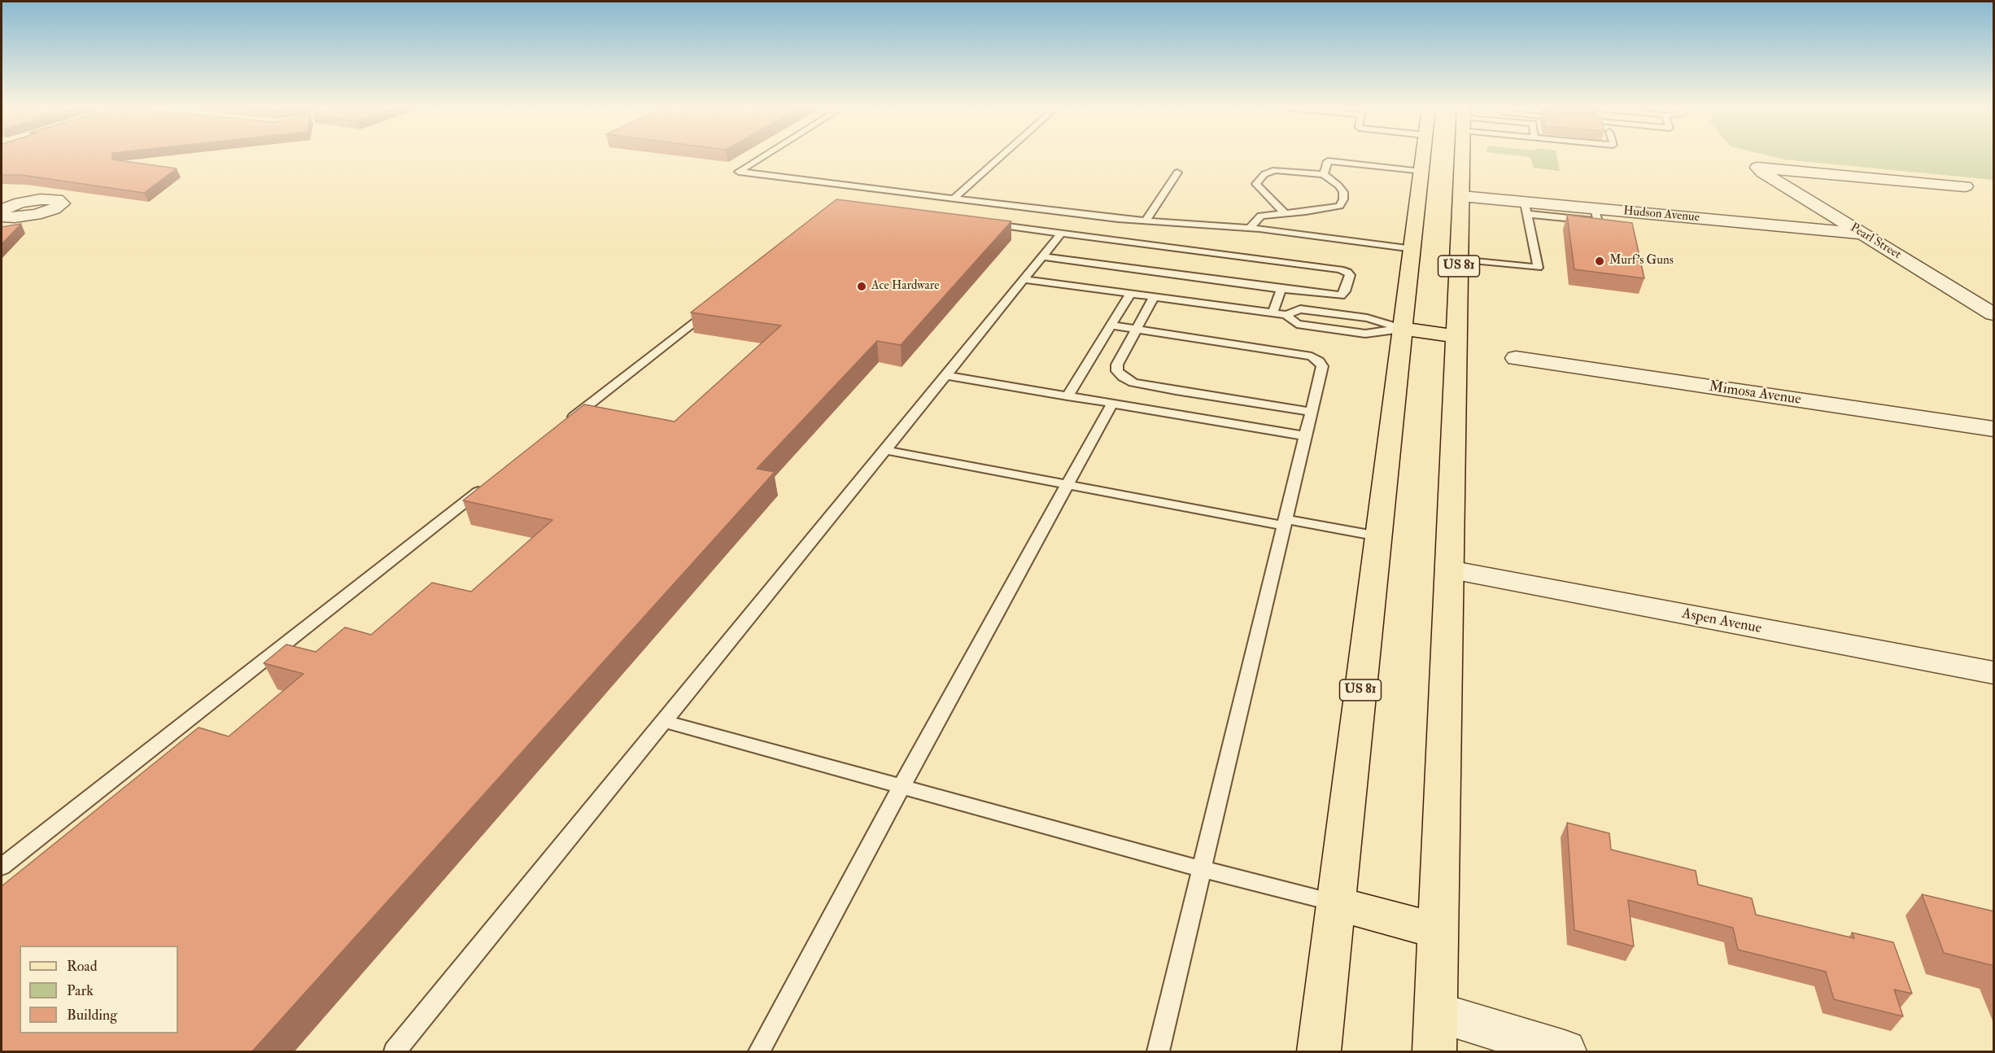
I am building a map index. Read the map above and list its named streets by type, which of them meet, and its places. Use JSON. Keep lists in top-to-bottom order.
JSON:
{
  "streets": {
    "main road": ["US 81"],
    "street": [
      "Hudson Avenue",
      "Pearl Street",
      "Mimosa Avenue",
      "Aspen Avenue"
    ]
  },
  "crossings": [
    ["Hudson Avenue", "Pearl Street"],
    ["Hudson Avenue", "US 81"],
    ["US 81", "Aspen Avenue"]
  ],
  "places": ["Murf's Guns", "Ace Hardware"],
  "legend": ["Road", "Park", "Building"]
}
